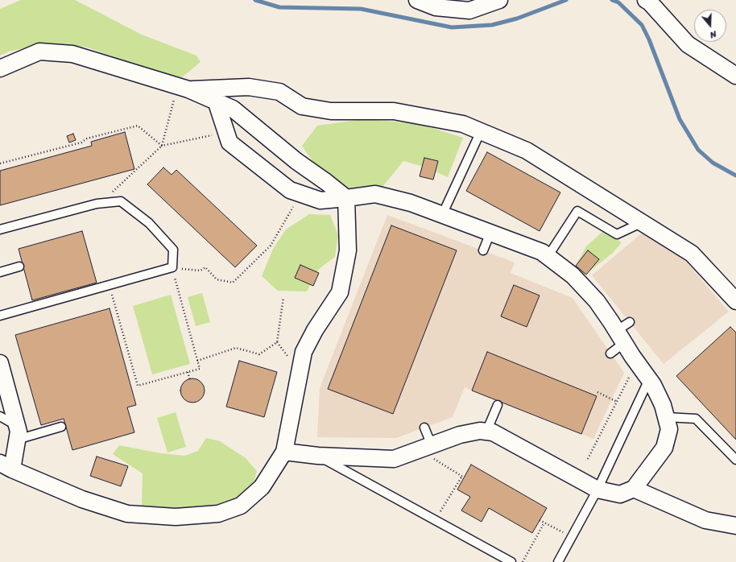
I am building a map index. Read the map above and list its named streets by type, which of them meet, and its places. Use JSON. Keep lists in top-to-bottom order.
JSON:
{
  "north": "bottom"
}
